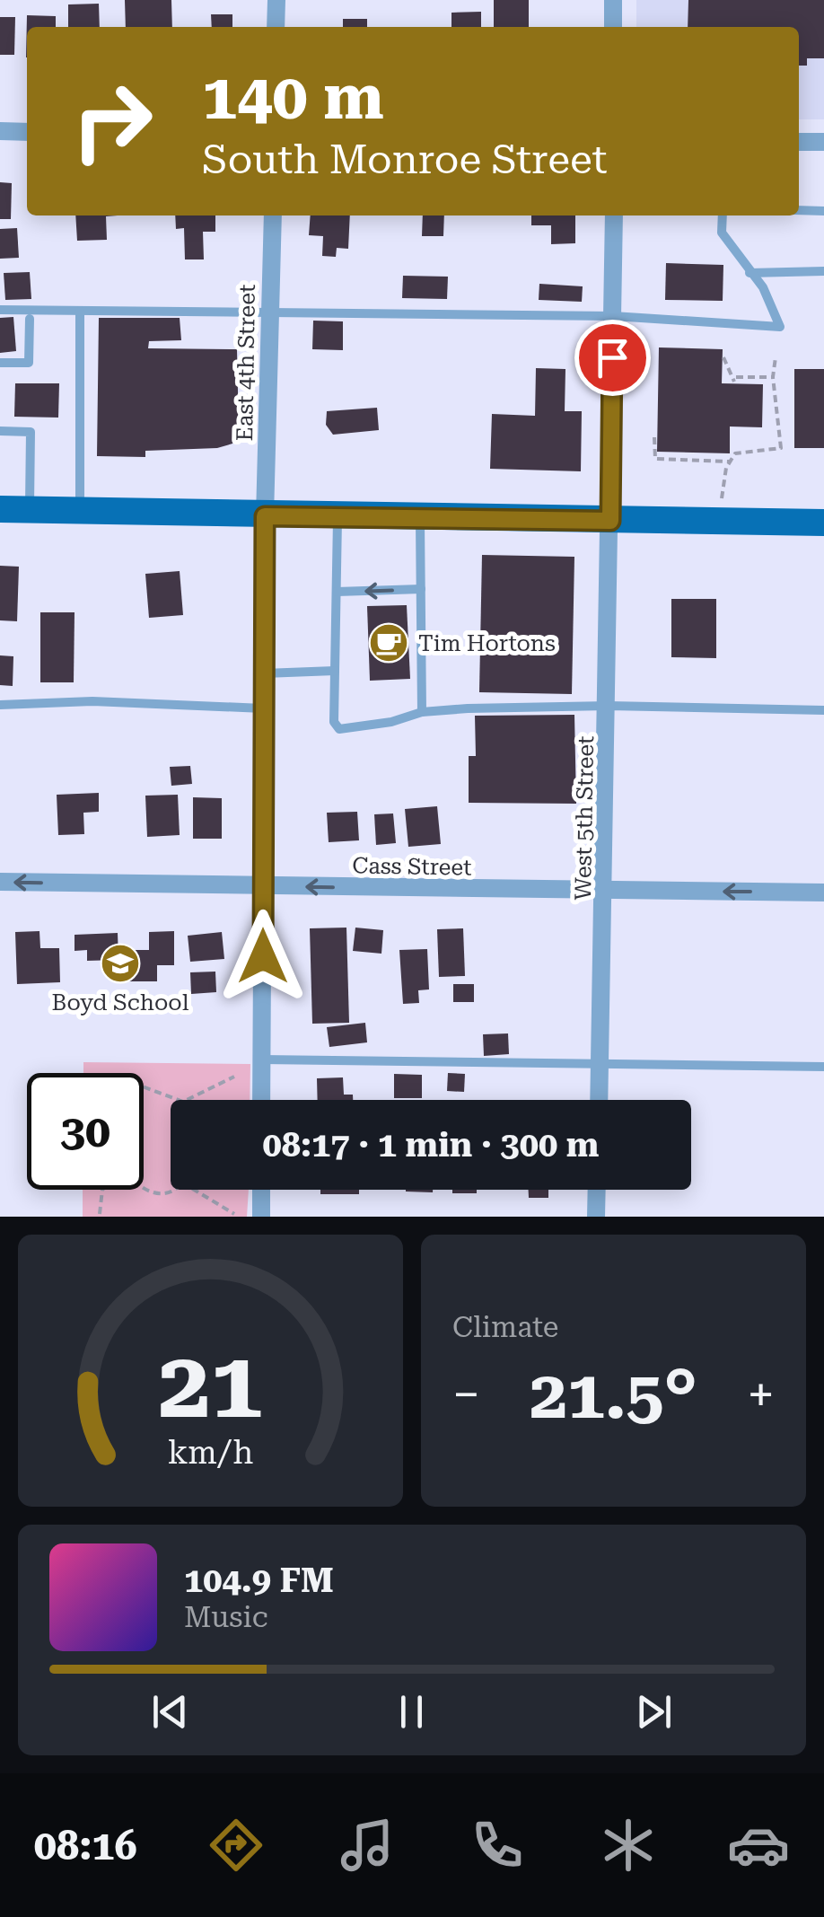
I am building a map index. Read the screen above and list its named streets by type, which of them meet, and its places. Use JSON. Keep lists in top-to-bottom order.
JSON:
{
  "streets": {
    "street": ["East 4th Street", "West 5th Street", "Cass Street"]
  },
  "crossings": [
    ["East 4th Street", "Cass Street"],
    ["West 5th Street", "Cass Street"]
  ],
  "one_way": ["Cass Street"],
  "places": {
    "cafe": ["Tim Hortons"],
    "school or university": ["Boyd School"]
  },
  "page": {
    "turn": ["140 m", "South Monroe Street"],
    "limit": "30",
    "trip": "08:17 · 1 min · 300 m",
    "tile": "Climate",
    "heat": ["−", "21.5°", "+"],
    "song": ["104.9 FM", "Music"],
    "tabs": "08:16",
    "gauge": ["21", "km/h"]
  }
}
